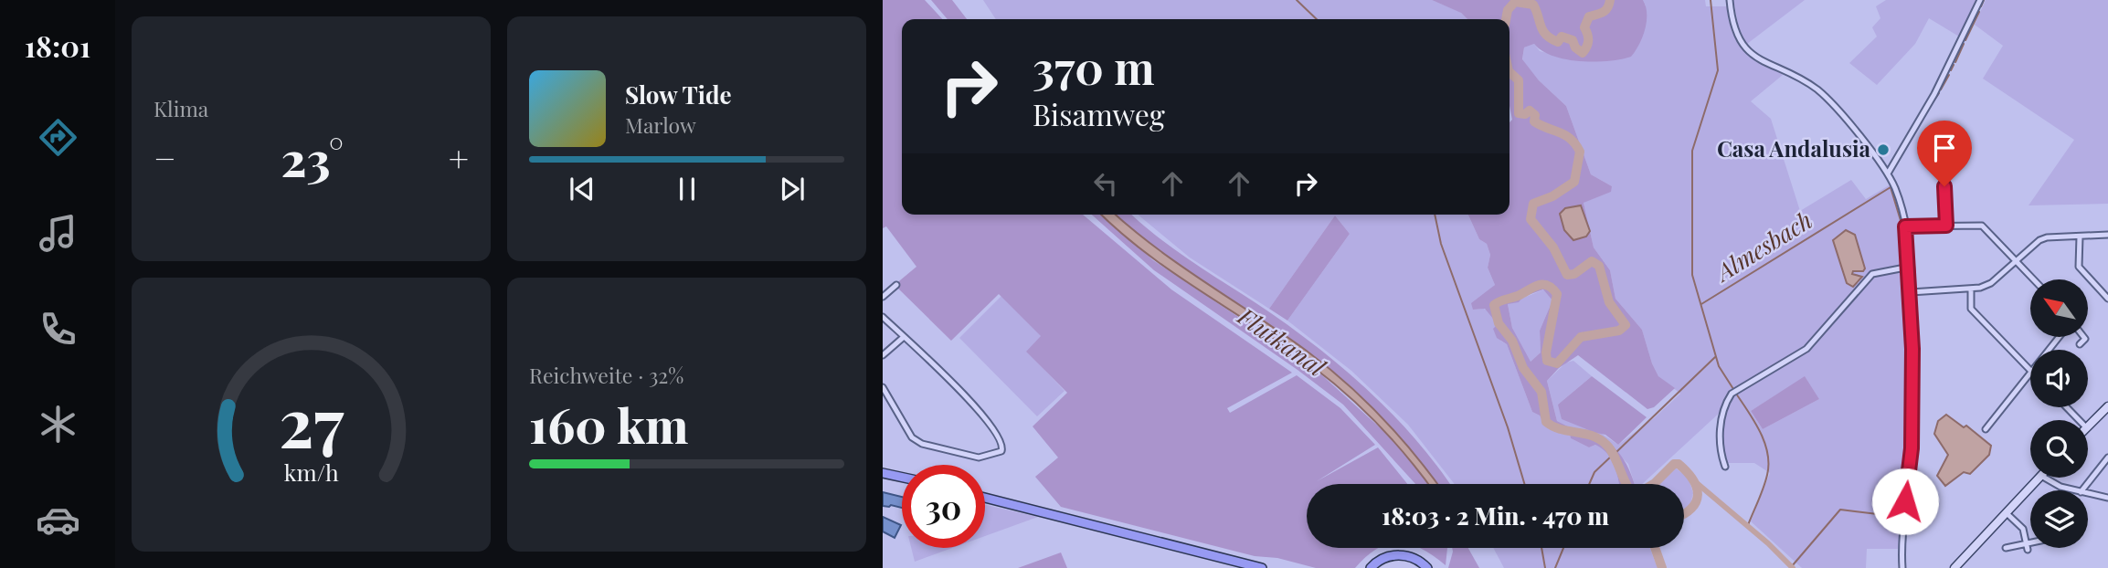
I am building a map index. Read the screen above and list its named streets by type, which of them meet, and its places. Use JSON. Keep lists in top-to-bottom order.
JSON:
{
  "water": ["Almesbach", "Flutkanal"],
  "places": ["Casa Andalusia"],
  "north": "top left",
  "page": {
    "tabs": "18:01",
    "tile": [
      "Klima",
      ["Reichweite · 32%", "160 km"]
    ],
    "turn": ["370 m", "Bisamweg"],
    "song": ["Slow Tide", "Marlow"],
    "heat": ["−", "23°", "+"],
    "limit": "30",
    "trip": "18:03 · 2 Min. · 470 m",
    "gauge": ["27", "km/h"]
  }
}
